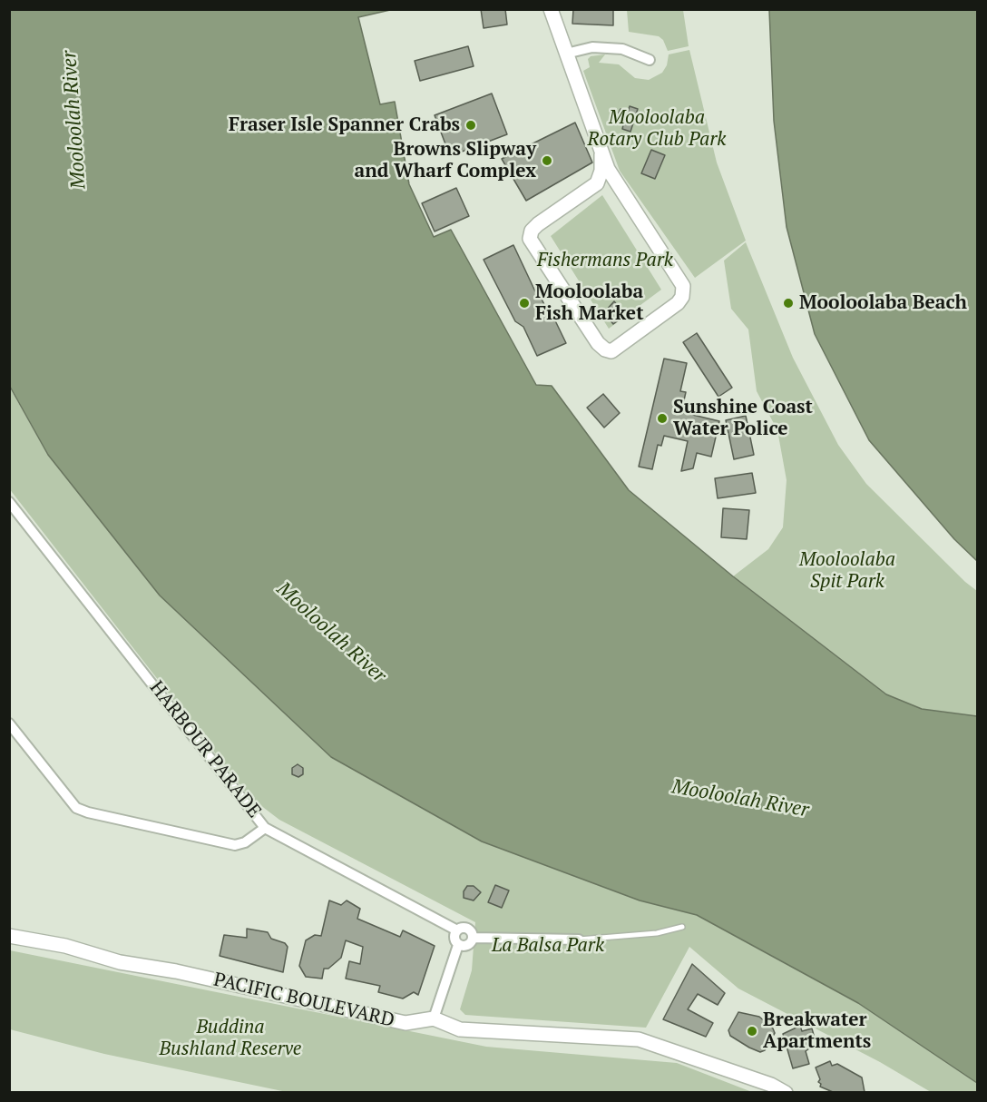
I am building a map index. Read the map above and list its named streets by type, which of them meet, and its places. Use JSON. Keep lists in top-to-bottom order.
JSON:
{
  "streets": {
    "street": ["HARBOUR PARADE", "PACIFIC BOULEVARD"]
  },
  "water": ["Mooloolah River"],
  "parks": [
    "Mooloolaba Rotary Club Park",
    "Fishermans Park",
    "Mooloolaba Spit Park",
    "La Balsa Park",
    "Buddina Bushland Reserve"
  ],
  "places": [
    "Fraser Isle Spanner Crabs",
    "Browns Slipway and Wharf Complex",
    "Mooloolaba Fish Market",
    "Mooloolaba Beach",
    "Sunshine Coast Water Police",
    "Breakwater Apartments"
  ]
}
